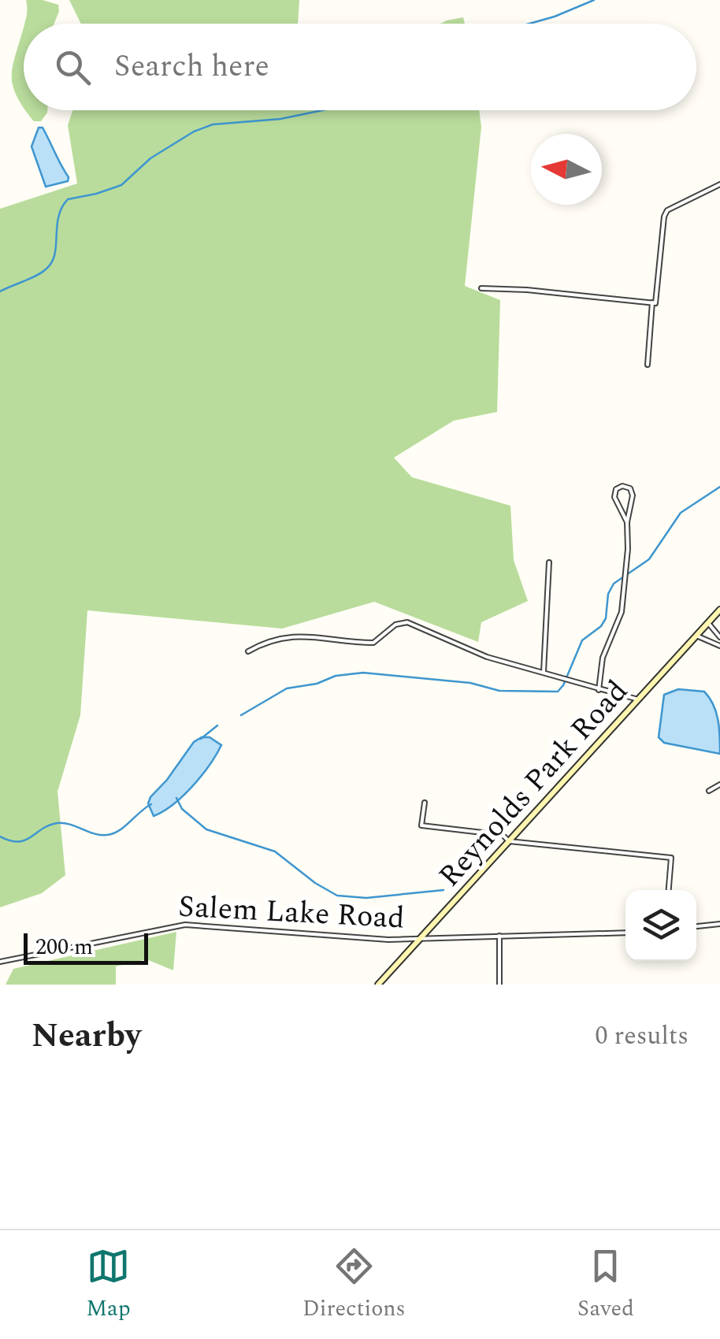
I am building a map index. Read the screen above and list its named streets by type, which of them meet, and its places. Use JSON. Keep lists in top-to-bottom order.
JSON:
{
  "streets": {
    "main road": ["Reynolds Park Road"],
    "street": ["Salem Lake Road"]
  },
  "crossings": [
    ["Reynolds Park Road", "Salem Lake Road"]
  ],
  "scale_bar": "200 m",
  "north": "left",
  "page": {
    "search": "Search here",
    "scale": "200 m",
    "heading": ["Nearby", "0 results"],
    "nav": ["Map", "Directions", "Saved"]
  }
}
